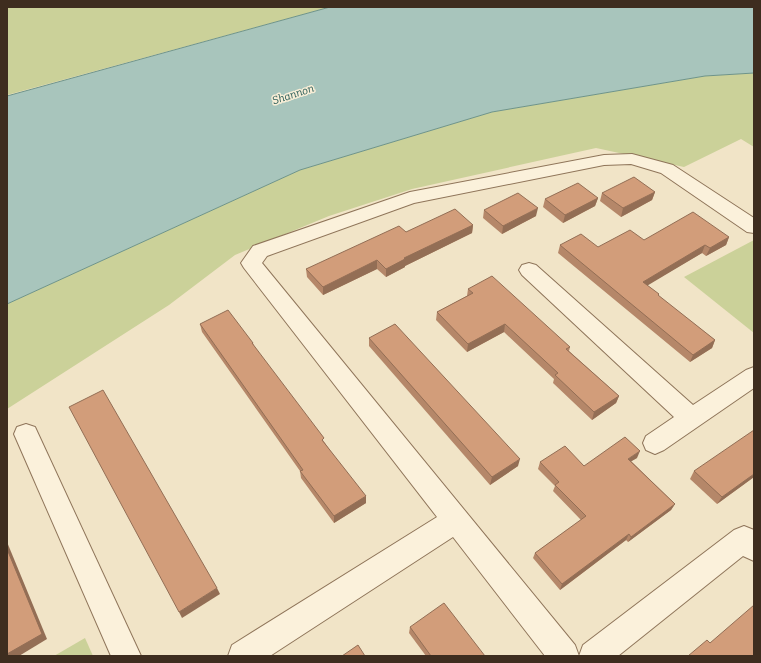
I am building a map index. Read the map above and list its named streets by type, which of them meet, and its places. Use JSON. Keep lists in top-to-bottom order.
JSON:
{
  "water": ["Shannon"]
}
